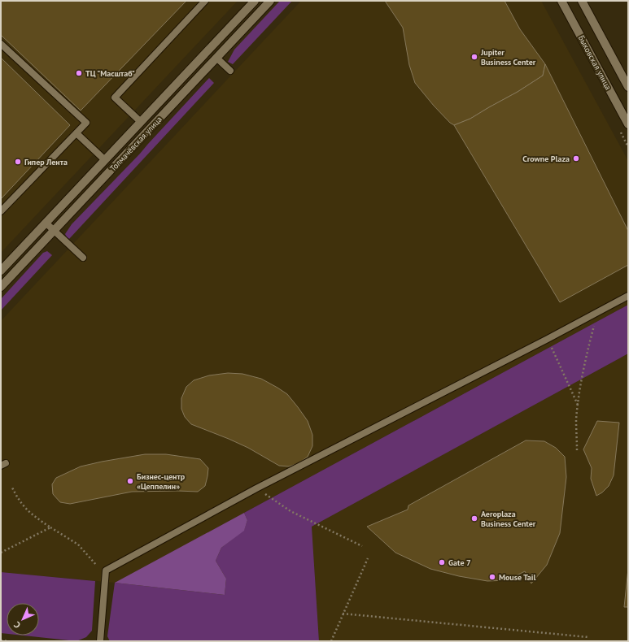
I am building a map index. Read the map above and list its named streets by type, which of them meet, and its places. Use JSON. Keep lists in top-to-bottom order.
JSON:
{
  "streets": {
    "street": ["Быковская улица", "Толмачёвская улица"]
  },
  "places": [
    "Jupiter Business Center",
    "ТЦ \"Масштаб\"",
    "Crowne Plaza",
    "Гипер Лента",
    "Бизнес-центр «Цеппелин»",
    "Aeroplaza Business Center",
    "Gate 7",
    "Mouse Tail"
  ],
  "north": "bottom left"
}
